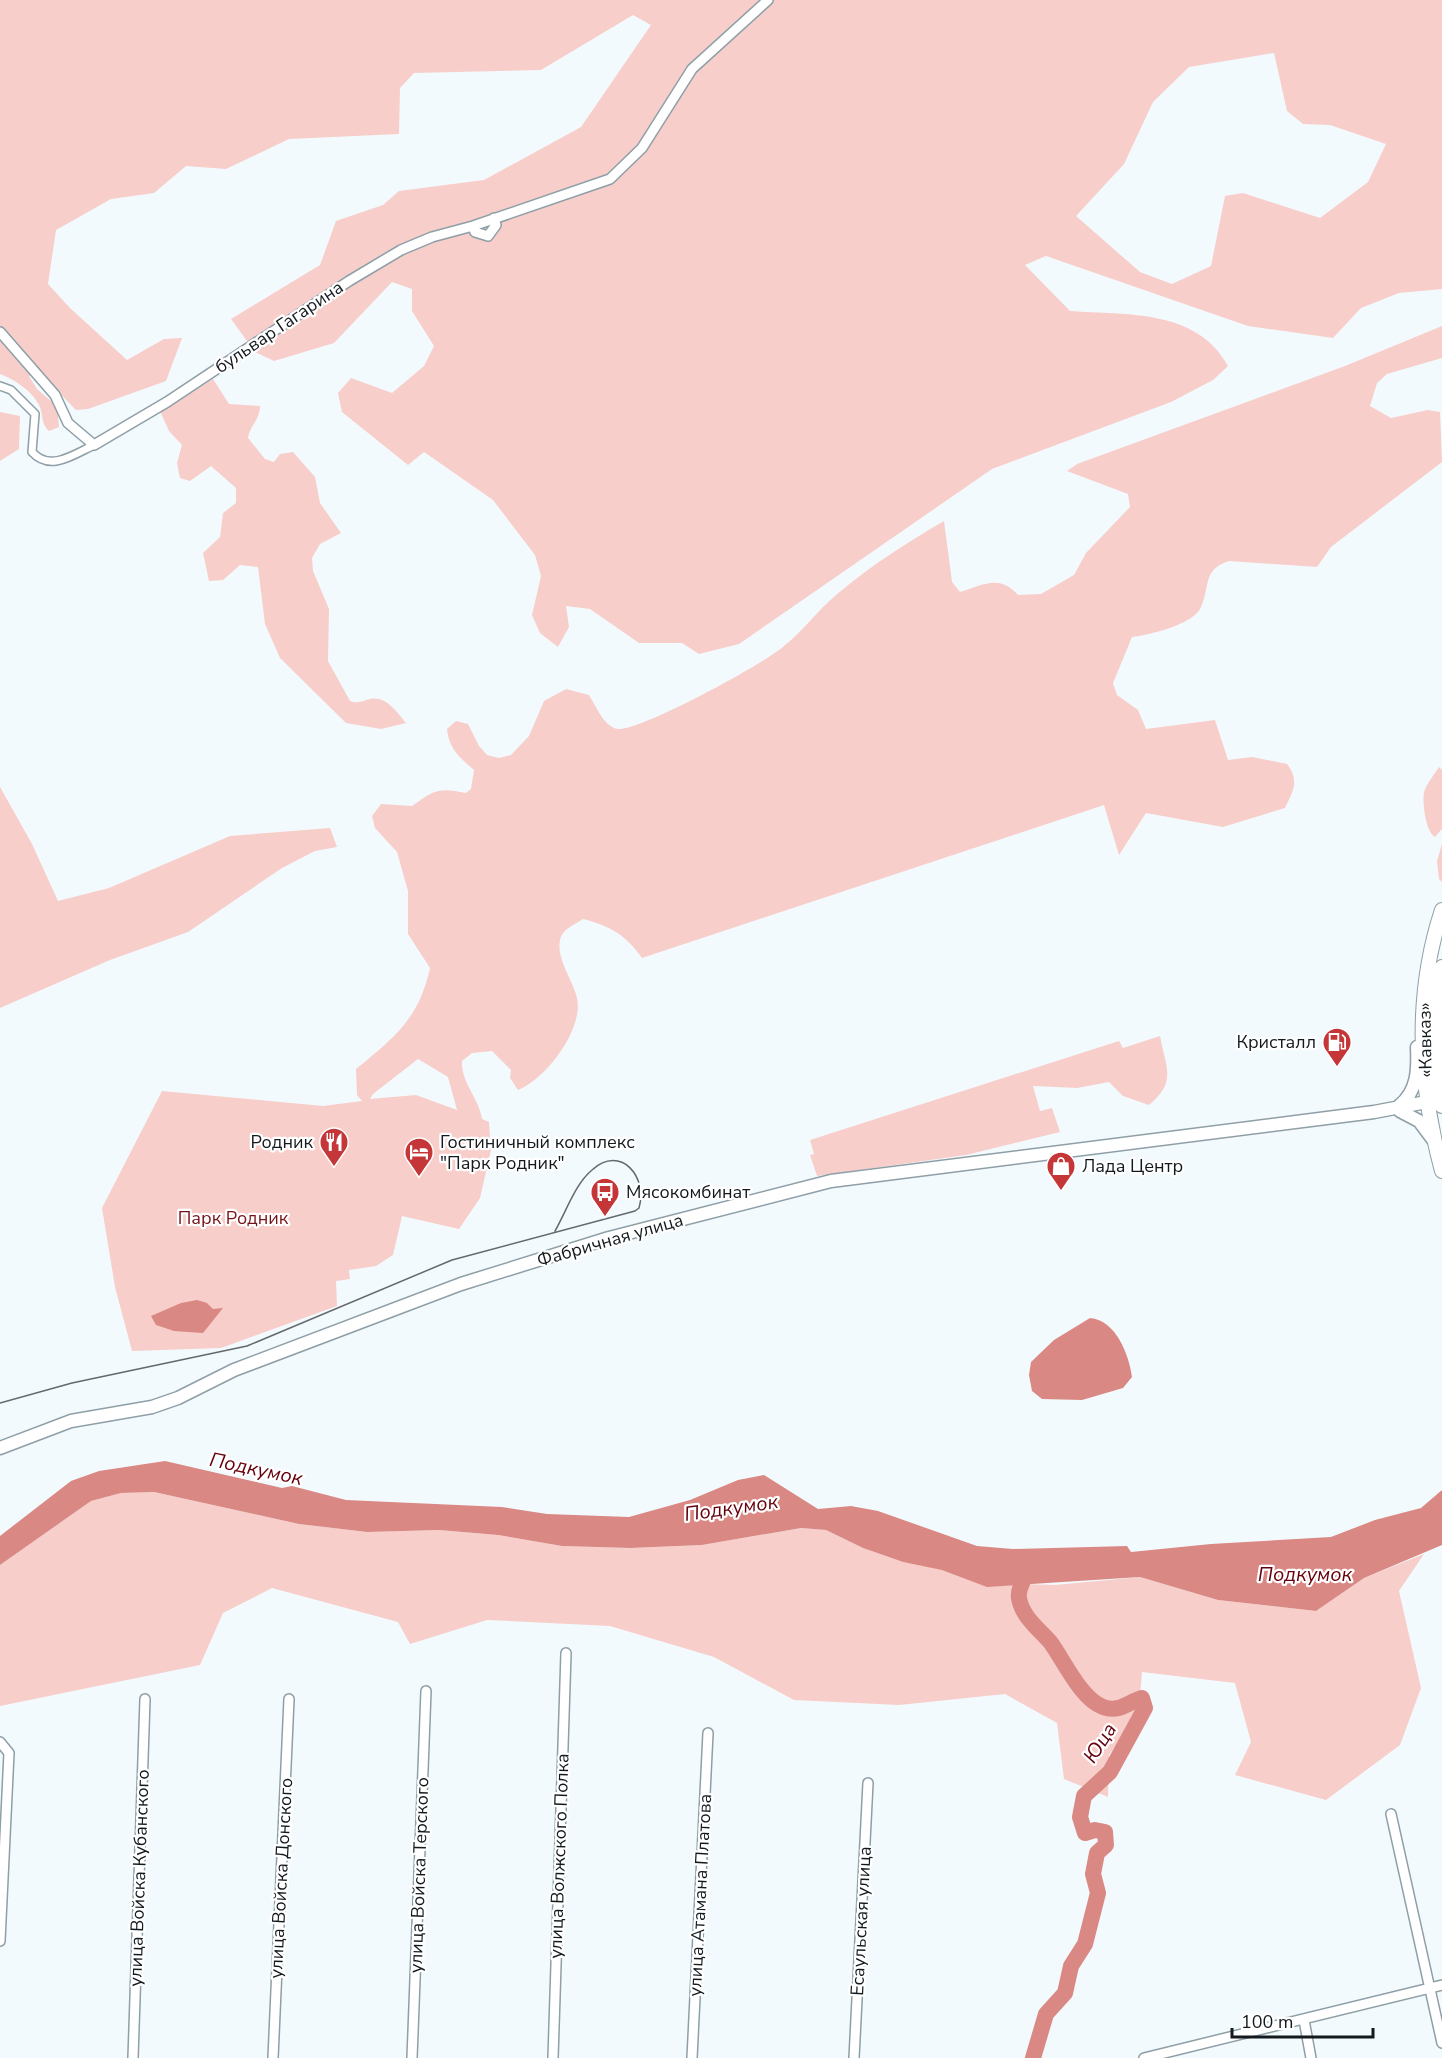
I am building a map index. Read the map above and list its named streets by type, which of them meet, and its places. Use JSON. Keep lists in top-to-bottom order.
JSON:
{
  "streets": {
    "main road": ["«Кавказ»", "Фабричная улица"],
    "street": [
      "бульвар Гагарина",
      "улица Волжского Полка",
      "улица Войска Терского",
      "улица Войска Кубанского",
      "улица Войска Донского",
      "улица Атамана Платова",
      "Есаульская улица"
    ]
  },
  "crossings": [
    ["«Кавказ»", "Фабричная улица"]
  ],
  "water": ["Подкумок", "Юца"],
  "parks": ["Парк Родник"],
  "places": {
    "fuel station": ["Кристалл"],
    "restaurant": ["Родник"],
    "hotel": ["Гостиничный комплекс \"Парк Родник\""],
    "shop": ["Лада Центр"],
    "bus stop": ["Мясокомбинат"]
  },
  "scale_bar": "100 m"
}
